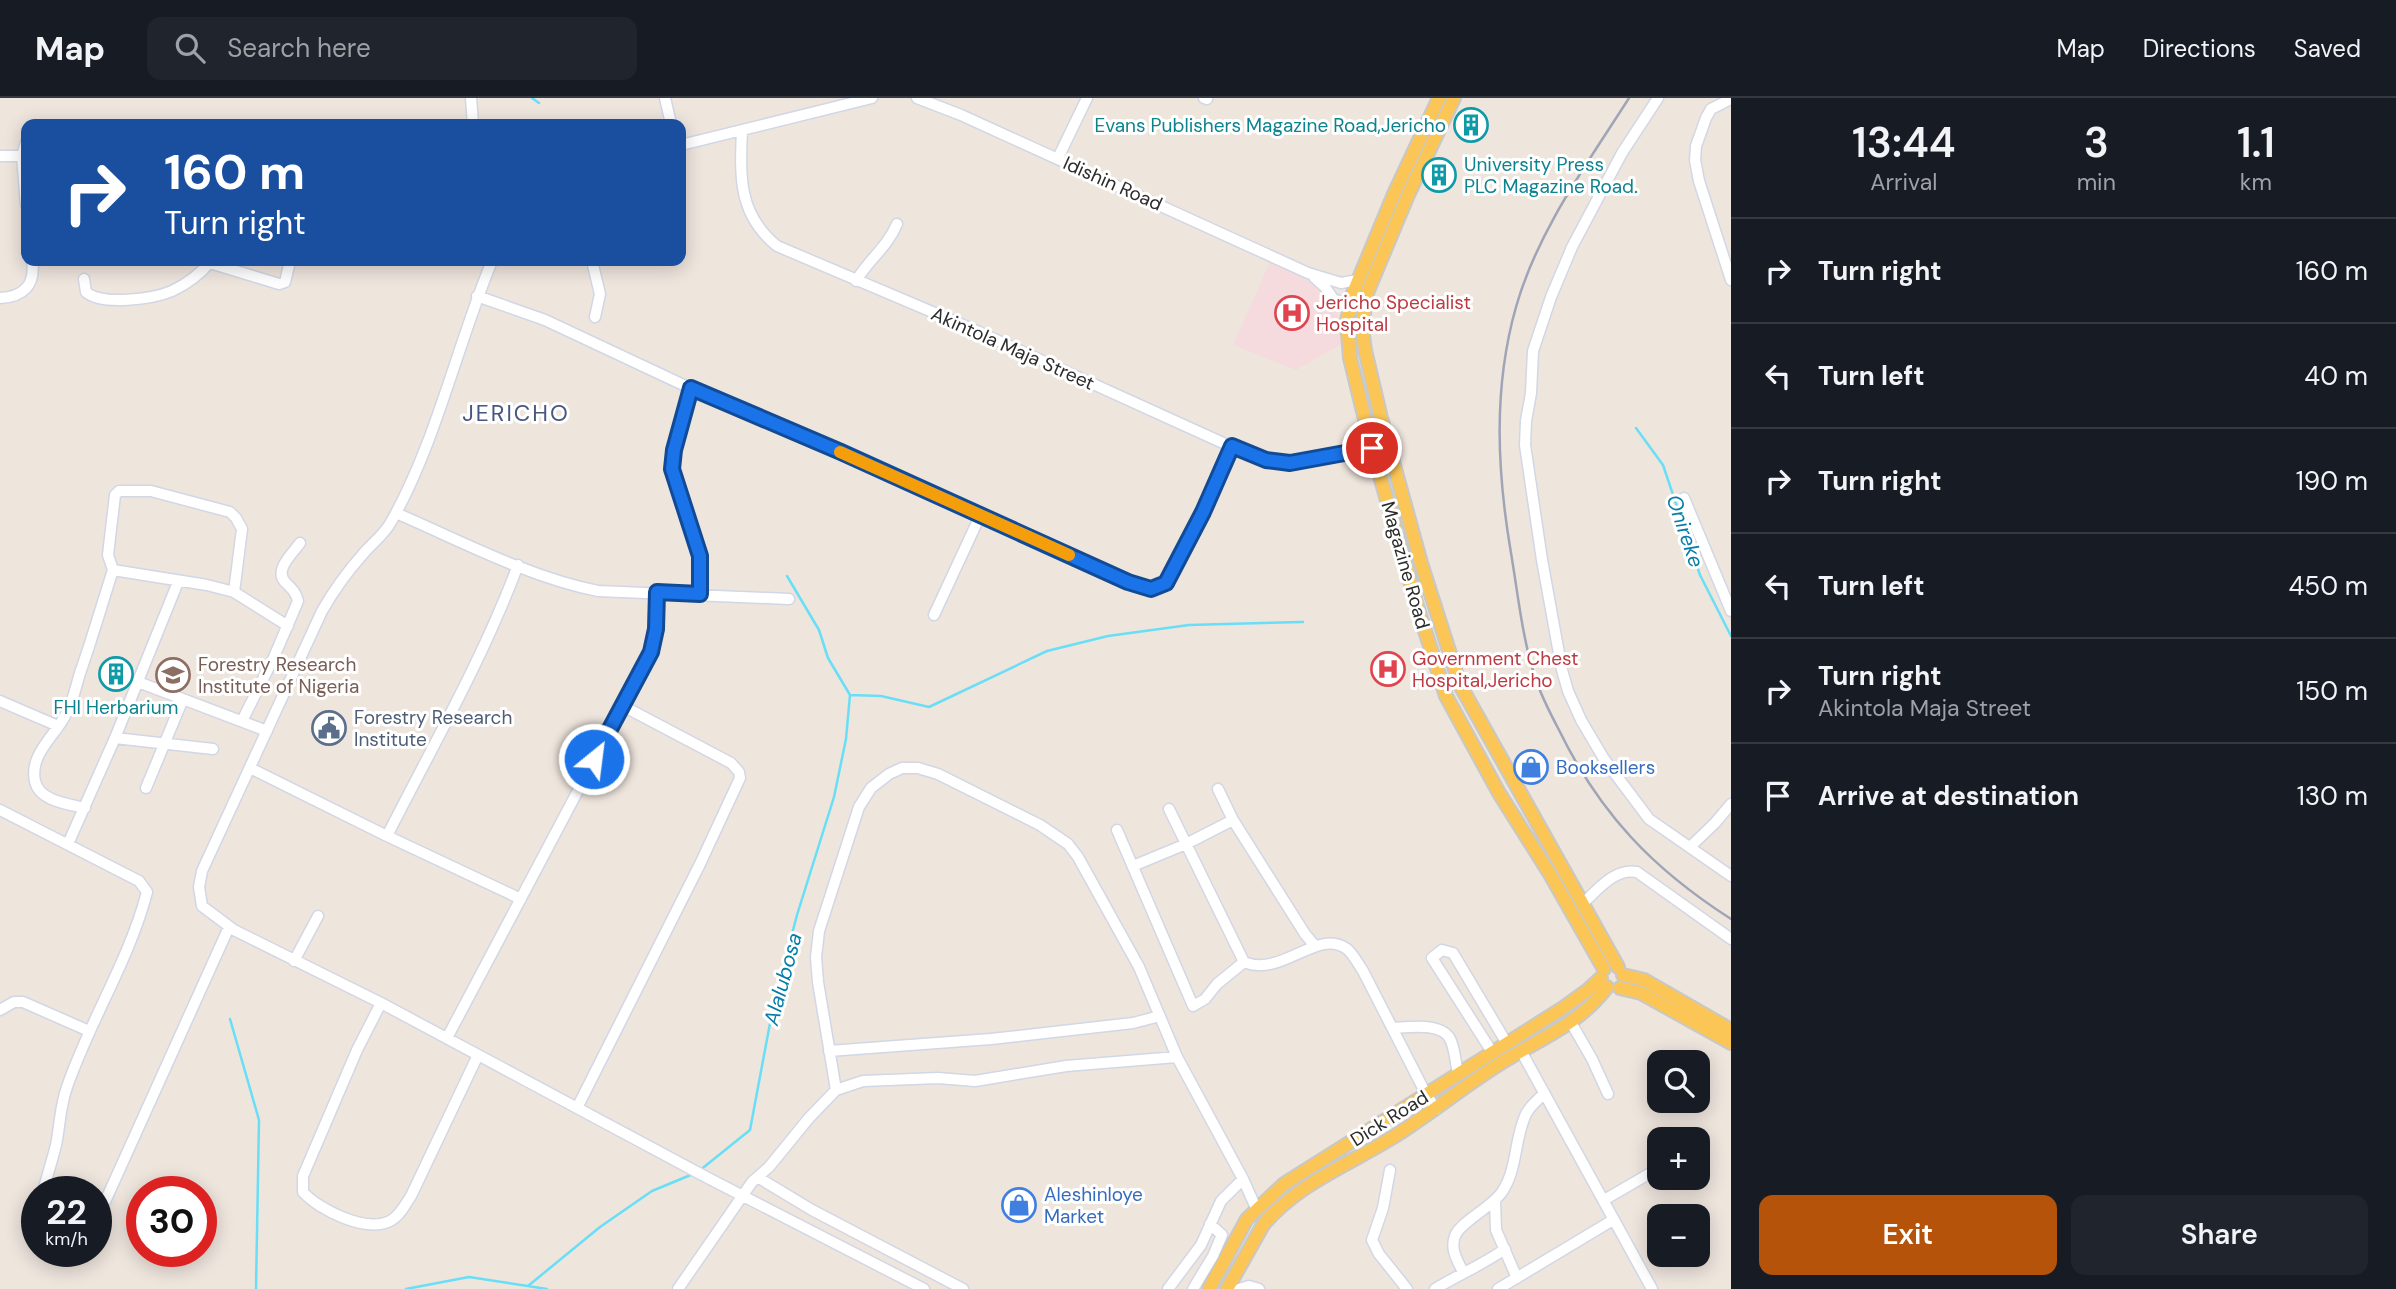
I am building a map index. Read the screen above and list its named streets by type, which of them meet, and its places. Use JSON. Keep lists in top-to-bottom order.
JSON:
{
  "streets": {
    "main road": ["Magazine Road", "Dick Road"],
    "street": ["Idishin Road", "Akintola Maja Street"]
  },
  "crossings": [
    ["Akintola Maja Street", "Magazine Road"],
    ["Magazine Road", "Dick Road"]
  ],
  "districts": ["JERICHO"],
  "water": ["Onireke", "Alalubosa"],
  "places": {
    "building": ["Evans Publishers Magazine Road,Jericho", "University Press PLC Magazine Road.", "FHI Herbarium"],
    "hospital": ["Jericho Specialist Hospital", "Government Chest Hospital,Jericho"],
    "school or university": ["Forestry Research Institute of Nigeria"],
    "public building": ["Forestry Research Institute"],
    "shop": ["Booksellers", "Aleshinloye Market"]
  },
  "page": {
    "header": "Map",
    "search": "Search here",
    "nav": ["Map", "Directions", "Saved"],
    "eta": [
      "13:44",
      "Arrival",
      "3",
      "min",
      "1.1",
      "km"
    ],
    "turn": ["160 m", "Turn right"],
    "list": [
      {
        "name": "Turn right",
        "value": "160 m"
      },
      {
        "name": "Turn left",
        "value": "40 m"
      },
      {
        "name": "Turn right",
        "value": "190 m"
      },
      {
        "name": "Turn left",
        "value": "450 m"
      },
      {
        "name": "Turn right",
        "note": "Akintola Maja Street",
        "value": "150 m"
      },
      {
        "name": "Arrive at destination",
        "value": "130 m"
      }
    ],
    "map_buttons": ["+", "−"],
    "speed": "22 km/h",
    "limit": "30",
    "buttons": ["Exit", "Share"]
  }
}
